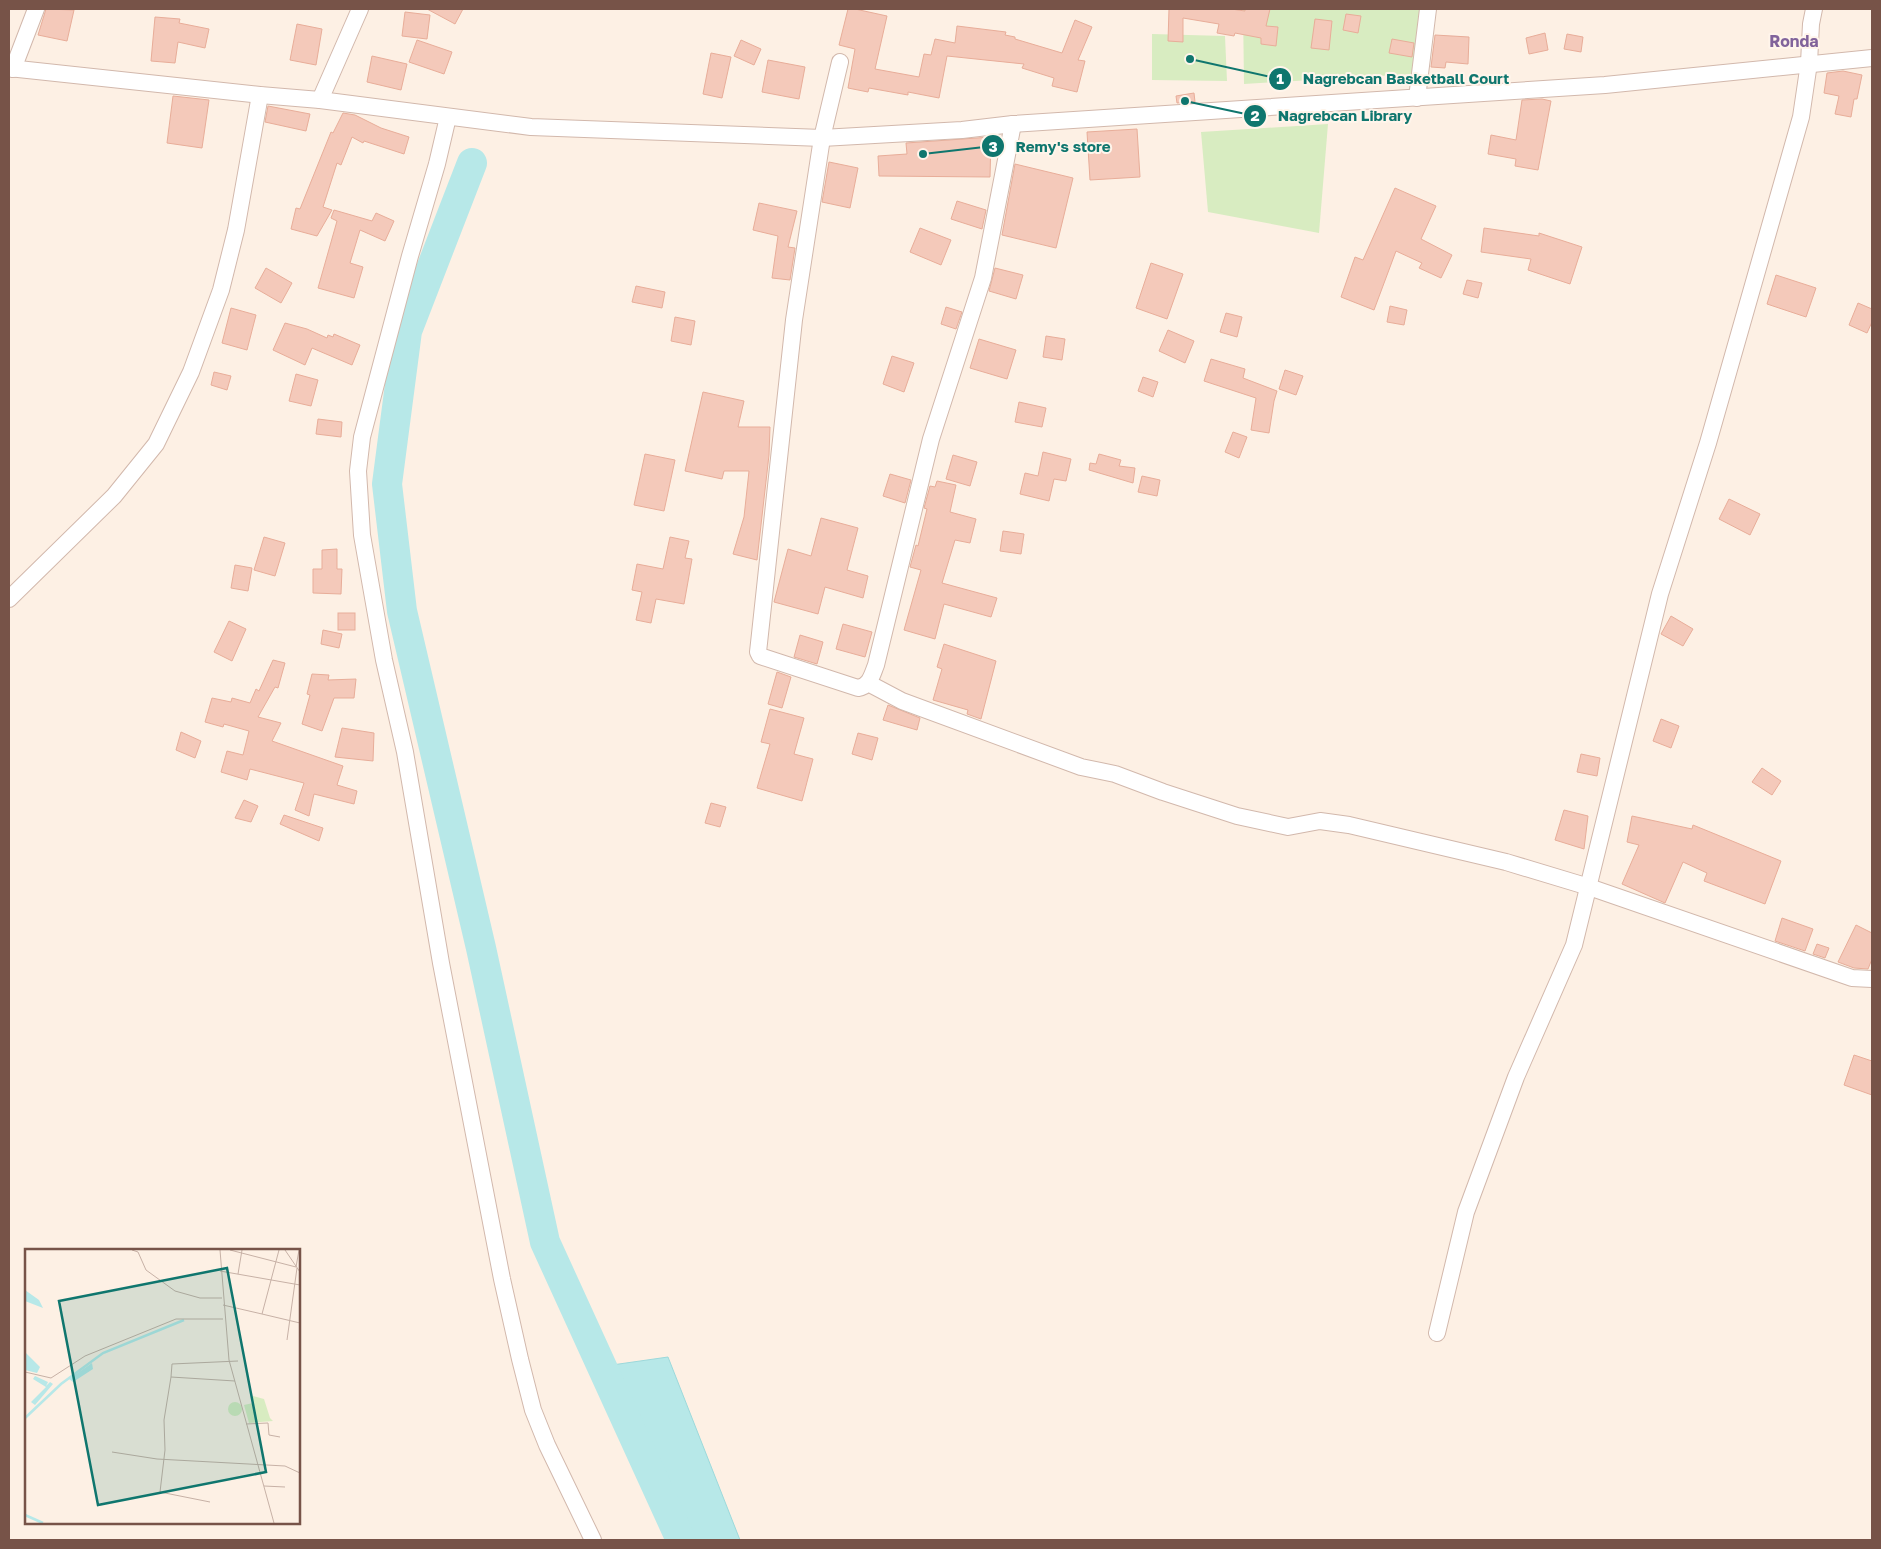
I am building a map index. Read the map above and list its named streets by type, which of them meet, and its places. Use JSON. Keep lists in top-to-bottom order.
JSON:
{
  "districts": ["Ronda"],
  "places": ["Nagrebcan Basketball Court", "Nagrebcan Library", "Remy's store"]
}
